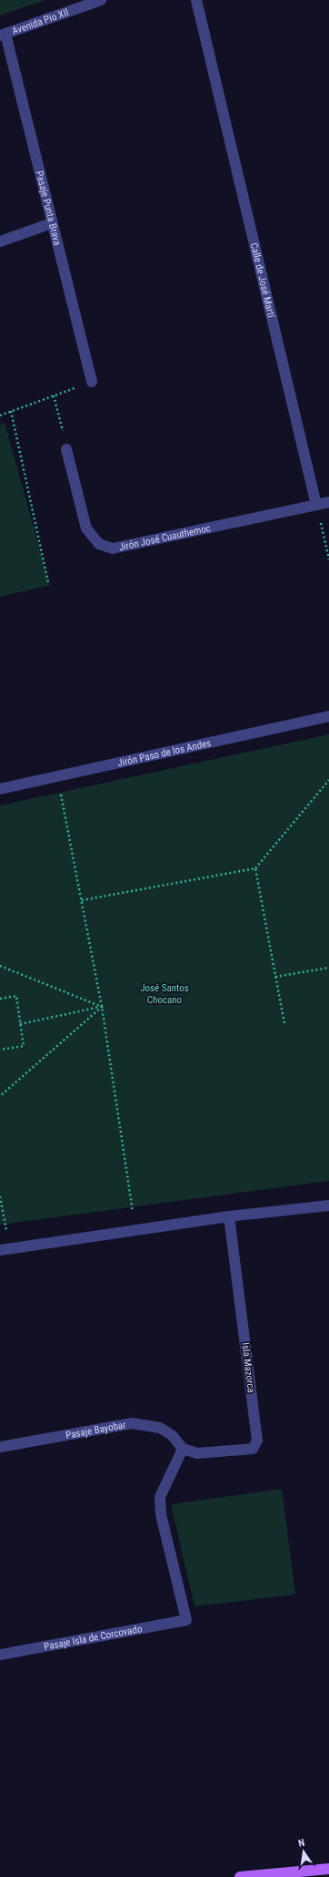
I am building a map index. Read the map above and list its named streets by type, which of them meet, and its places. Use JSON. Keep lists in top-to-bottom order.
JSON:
{
  "streets": {
    "street": [
      "Avenida Pio XII",
      "Pasaje Punta Brava",
      "Calle de José Martí",
      "Jirón José Cuauthemoc",
      "Jirón Paso de los Andes",
      "Isla Mazorca",
      "Pasaje Bayobar",
      "Pasaje Isla de Corcovado"
    ]
  },
  "crossings": [
    ["Avenida Pio XII", "Pasaje Punta Brava"],
    ["Calle de José Martí", "Jirón José Cuauthemoc"],
    ["Isla Mazorca", "Pasaje Bayobar"],
    ["Isla Mazorca", "Pasaje Isla de Corcovado"],
    ["Pasaje Bayobar", "Pasaje Isla de Corcovado"]
  ],
  "parks": ["José Santos Chocano"],
  "north": "top"
}
